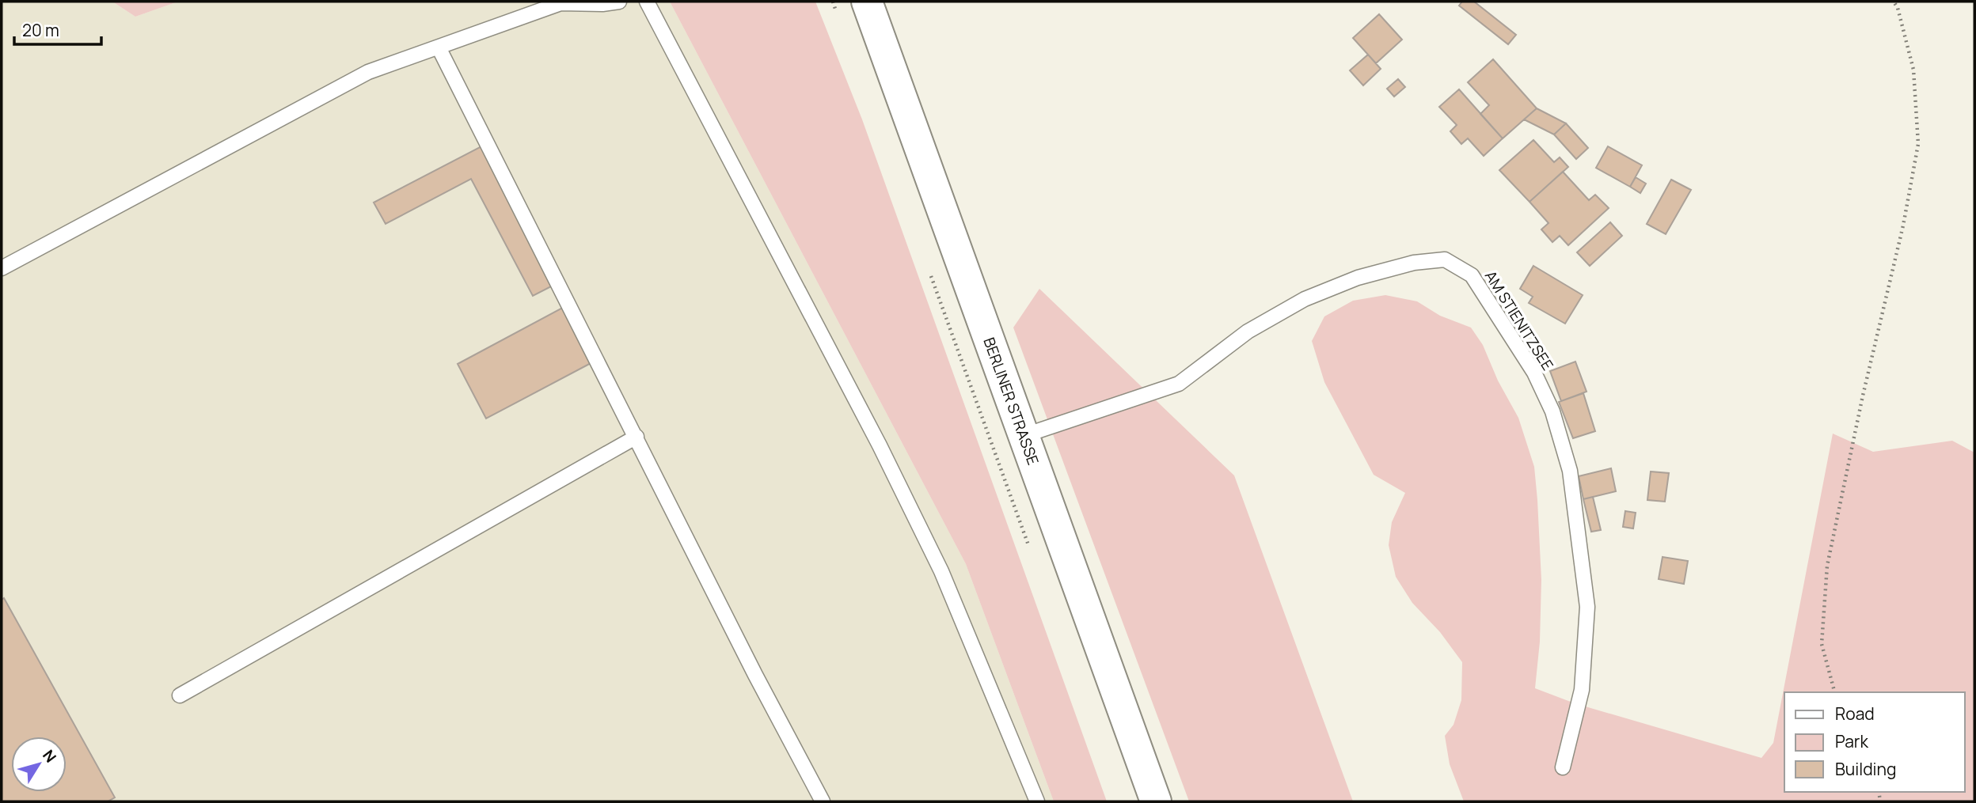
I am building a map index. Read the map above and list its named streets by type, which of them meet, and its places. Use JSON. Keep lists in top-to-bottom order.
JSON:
{
  "streets": {
    "main road": ["BERLINER STRASSE"],
    "lane": ["AM STIENITZSEE"]
  },
  "crossings": [
    ["AM STIENITZSEE", "BERLINER STRASSE"]
  ],
  "legend": ["Road", "Park", "Building"],
  "scale_bar": "20 m",
  "north": "top right"
}
